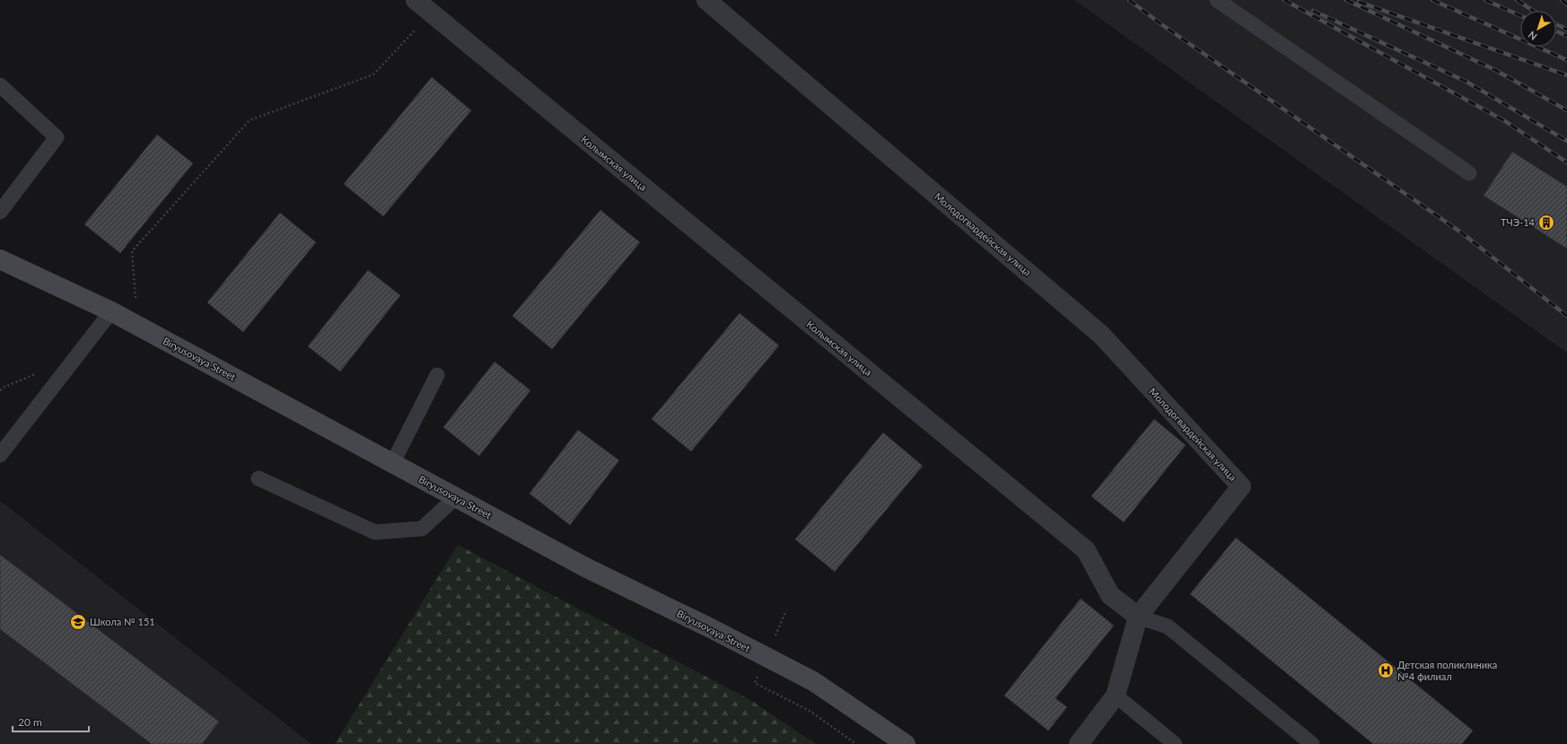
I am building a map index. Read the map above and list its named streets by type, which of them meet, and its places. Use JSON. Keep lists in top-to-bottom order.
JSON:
{
  "streets": {
    "main road": ["Biryusovaya Street"],
    "street": ["Колымская улица", "Молодогвардейская улица"]
  },
  "crossings": [
    ["Колымская улица", "Молодогвардейская улица"]
  ],
  "places": {
    "building": ["ТЧЭ-14"],
    "school or university": ["Школа № 151"],
    "hospital": ["Детская поликлиника №4 филиал"]
  },
  "scale_bar": "20 m",
  "north": "bottom left"
}
